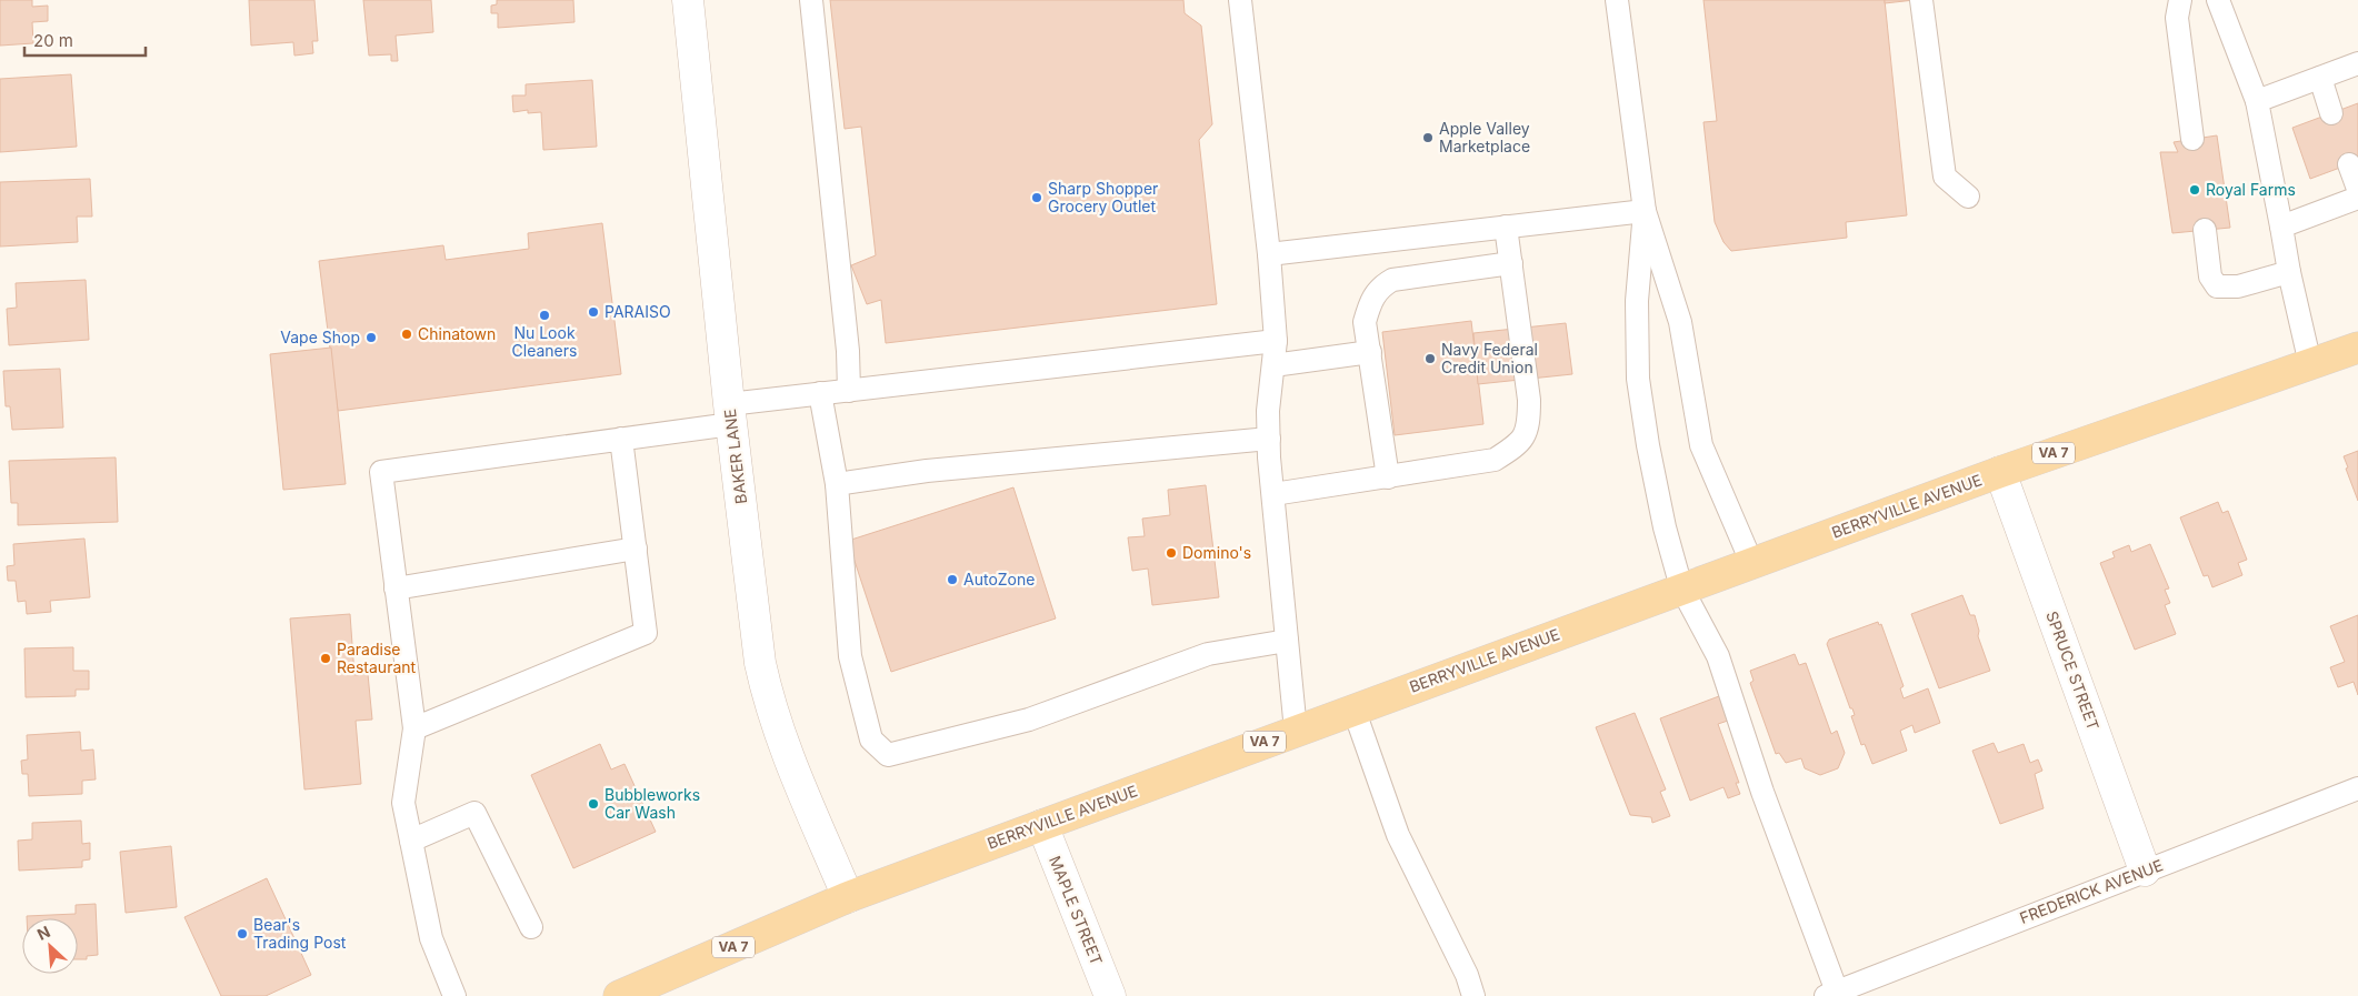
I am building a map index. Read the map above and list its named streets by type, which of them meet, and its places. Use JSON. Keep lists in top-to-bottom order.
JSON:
{
  "streets": {
    "main road": ["VA 7", "BERRYVILLE AVENUE"],
    "street": ["BAKER LANE", "SPRUCE STREET", "MAPLE STREET"],
    "lane": ["FREDERICK AVENUE"]
  },
  "crossings": [
    ["BAKER LANE", "BERRYVILLE AVENUE"],
    ["BERRYVILLE AVENUE", "SPRUCE STREET"],
    ["BERRYVILLE AVENUE", "MAPLE STREET"],
    ["SPRUCE STREET", "FREDERICK AVENUE"]
  ],
  "places": [
    "Apple Valley Marketplace",
    "Royal Farms",
    "Sharp Shopper Grocery Outlet",
    "PARAISO",
    "Nu Look Cleaners",
    "Chinatown",
    "Vape Shop",
    "Navy Federal Credit Union",
    "Domino's",
    "AutoZone",
    "Paradise Restaurant",
    "Bubbleworks Car Wash",
    "Bear's Trading Post"
  ],
  "scale_bar": "20 m",
  "north": "top left"
}
